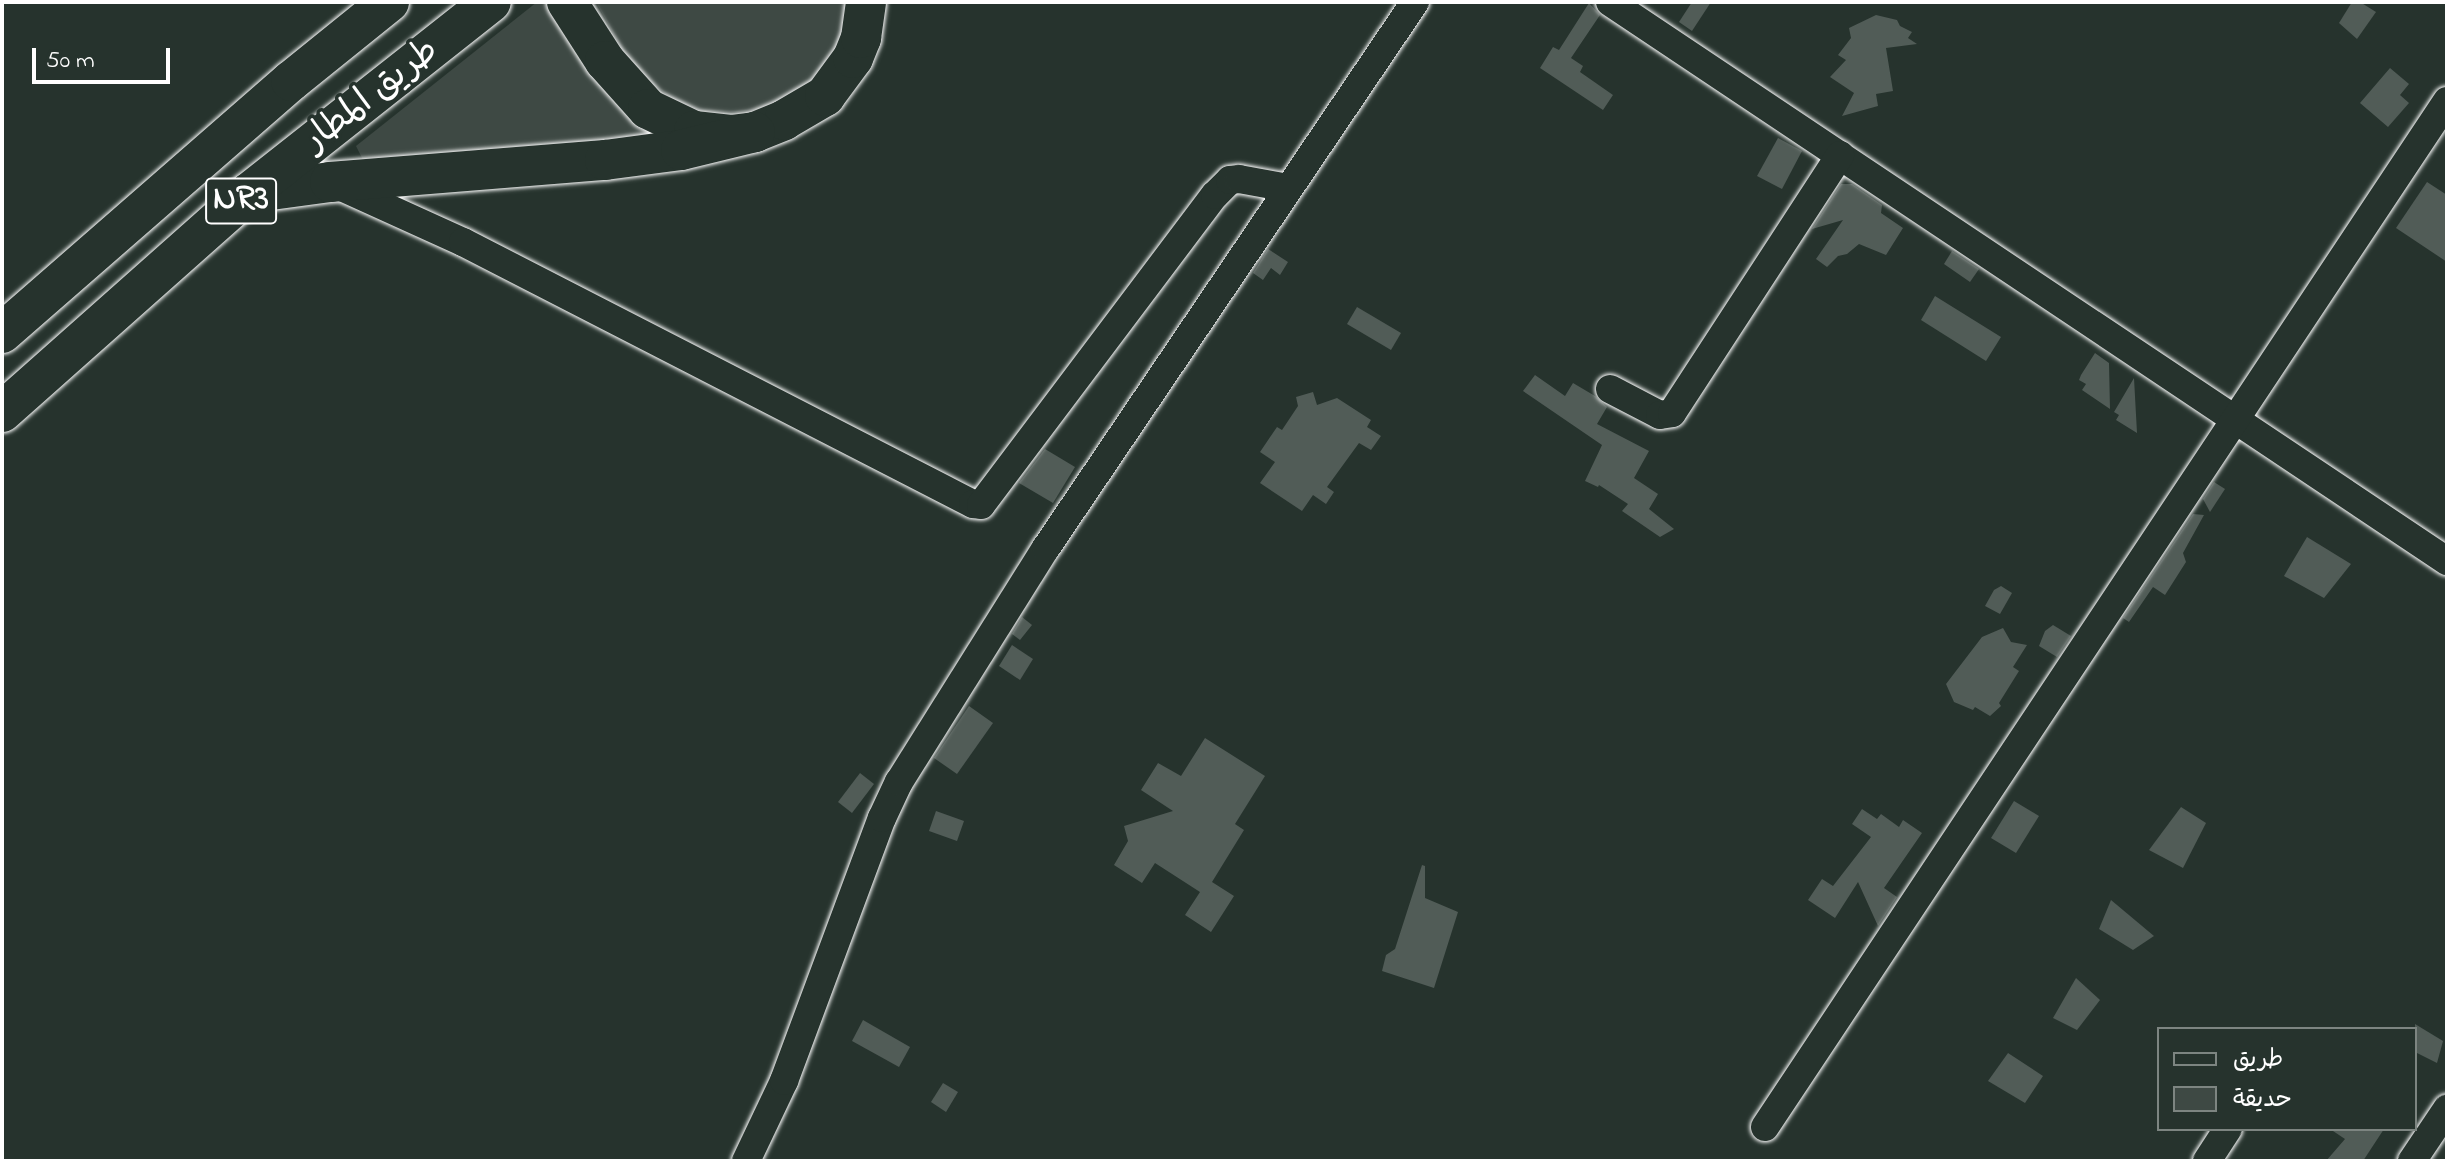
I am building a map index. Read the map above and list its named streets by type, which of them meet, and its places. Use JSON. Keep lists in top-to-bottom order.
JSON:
{
  "streets": {
    "highway": ["طريق المطار", "NR3"]
  },
  "legend": ["طريق", "حديقة"],
  "scale_bar": "50 m"
}
